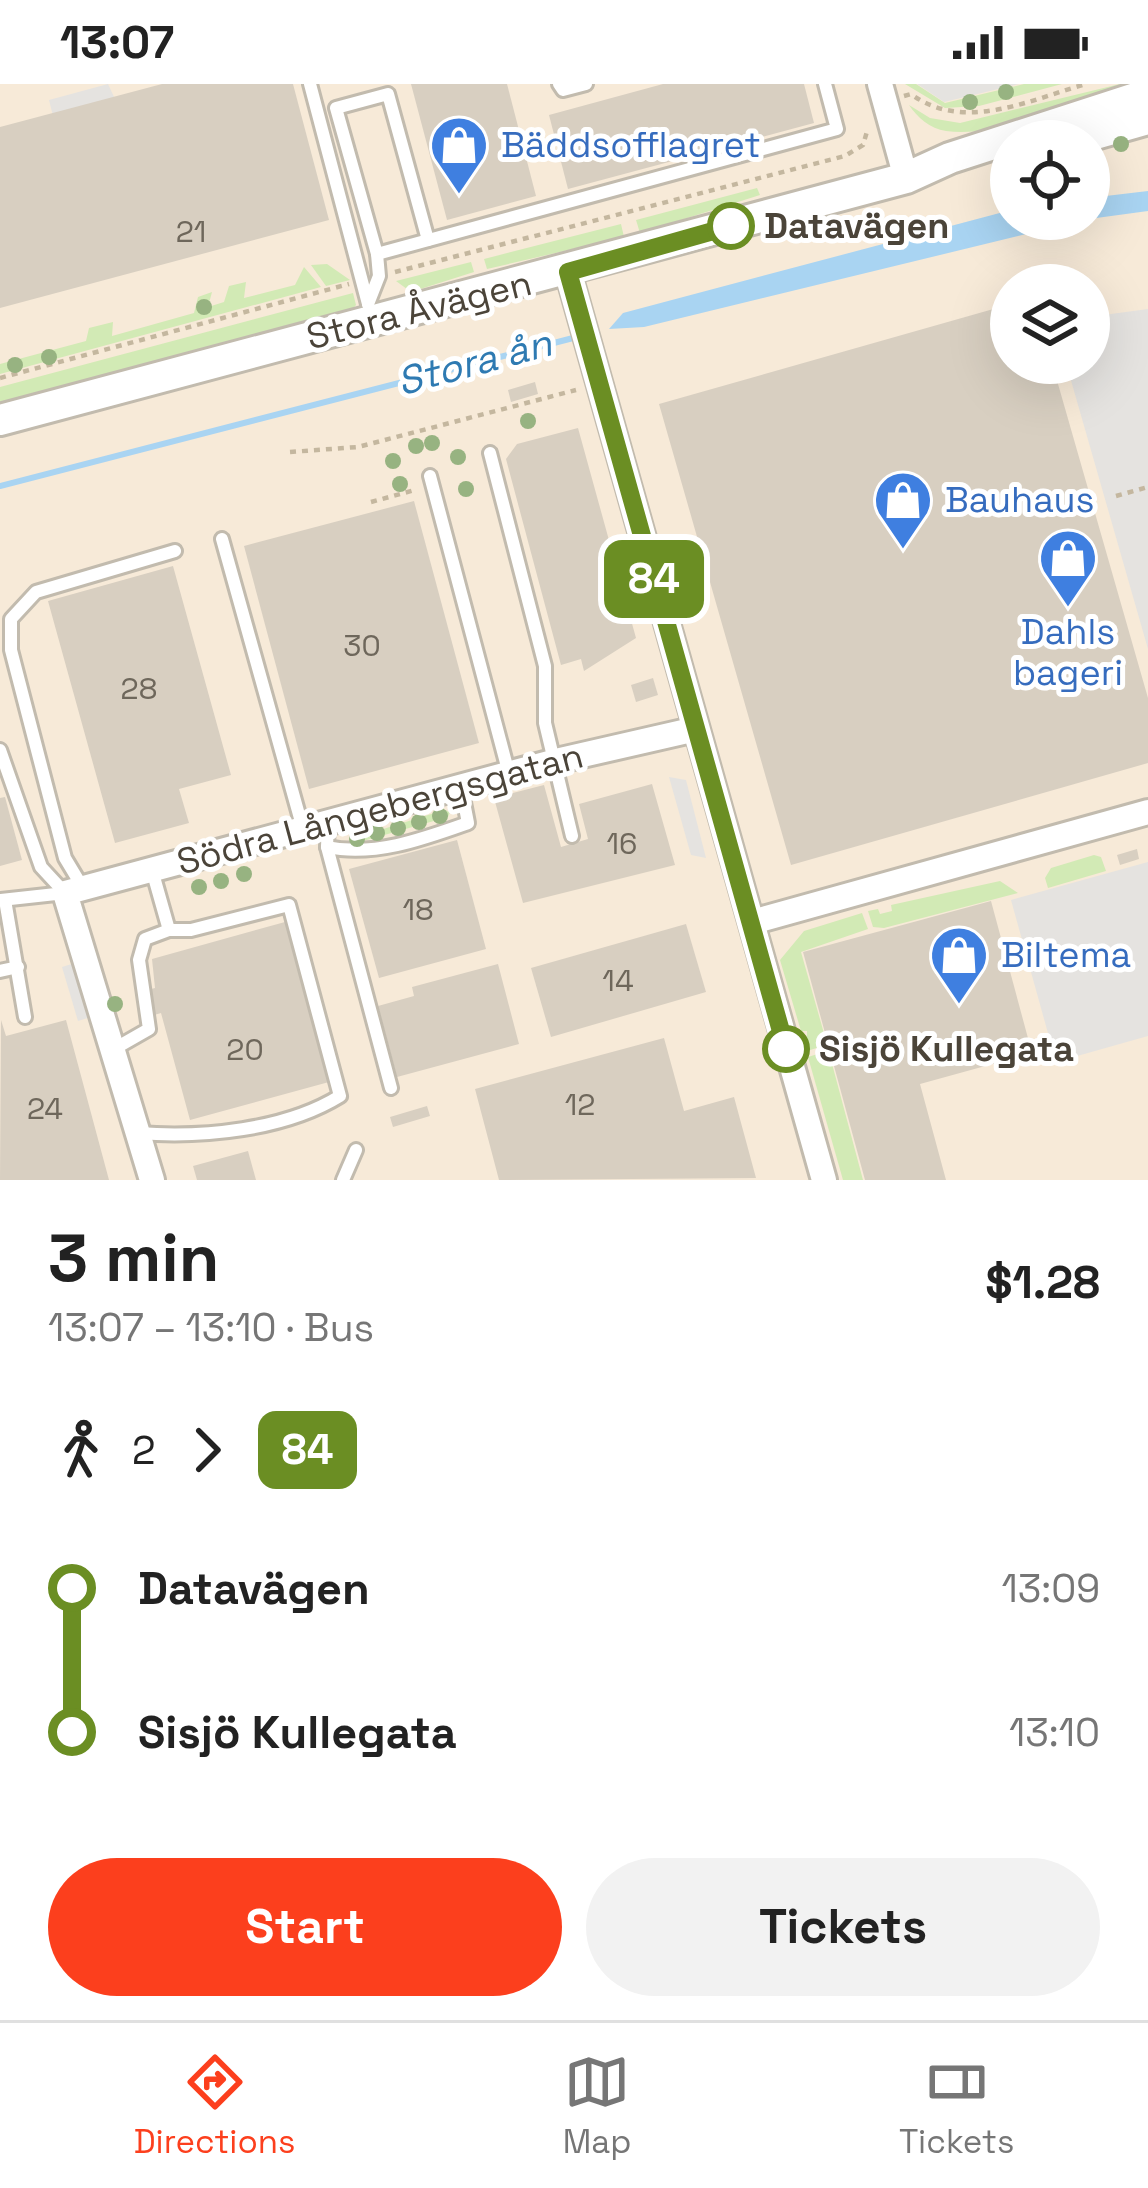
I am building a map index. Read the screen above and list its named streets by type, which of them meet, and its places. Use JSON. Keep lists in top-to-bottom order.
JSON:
{
  "streets": {
    "street": ["Stora Åvägen", "Södra Långebergsgatan"]
  },
  "water": ["Stora ån"],
  "places": {
    "shop": [
      "Bäddsofflagret",
      "Bauhaus",
      "Dahls bageri",
      "Biltema"
    ],
    "other": ["Datavägen", "Sisjö Kullegata"]
  },
  "lines": ["bus line 84"],
  "house_numbers": [
    "21",
    "30",
    "28",
    "16",
    "18",
    "14",
    "20",
    "12",
    "24"
  ],
  "page": {
    "status": "13:07",
    "on_map": "84",
    "heading": ["3 min", "13:07 – 13:10 · Bus", "$1.28"],
    "legs": ["2", "84"],
    "list": [
      {
        "name": "Datavägen",
        "value": "13:09"
      },
      {
        "name": "Sisjö Kullegata",
        "value": "13:10"
      }
    ],
    "buttons": ["Start", "Tickets"],
    "tabs": ["Directions", "Map", "Tickets"]
  }
}
